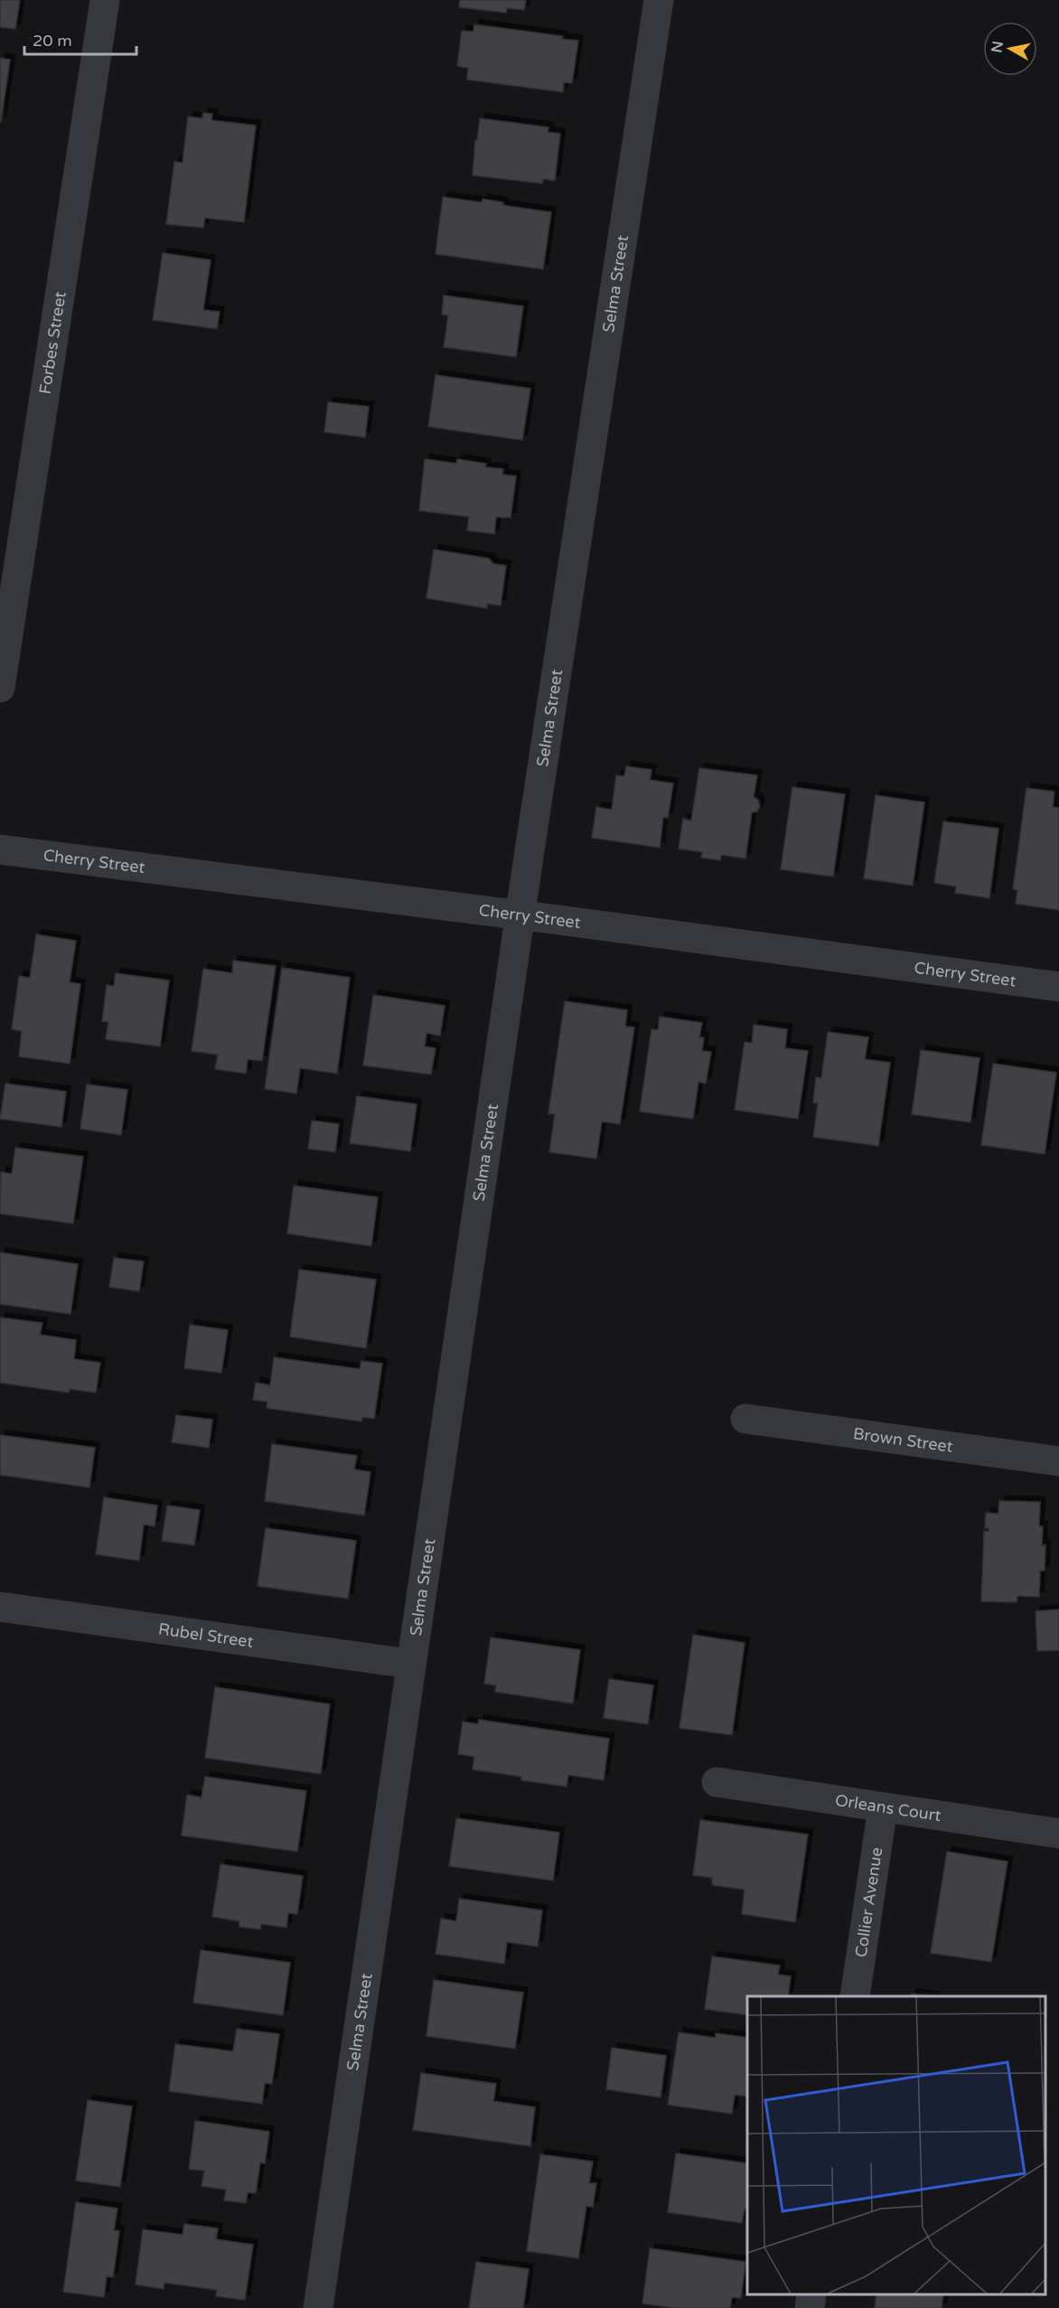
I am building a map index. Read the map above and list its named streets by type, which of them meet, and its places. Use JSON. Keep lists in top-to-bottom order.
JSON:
{
  "streets": {
    "street": [
      "Selma Street",
      "Forbes Street",
      "Cherry Street",
      "Brown Street",
      "Rubel Street",
      "Orleans Court",
      "Collier Avenue"
    ]
  },
  "crossings": [
    ["Selma Street", "Cherry Street"],
    ["Selma Street", "Rubel Street"],
    ["Orleans Court", "Collier Avenue"]
  ],
  "scale_bar": "20 m",
  "north": "left"
}
